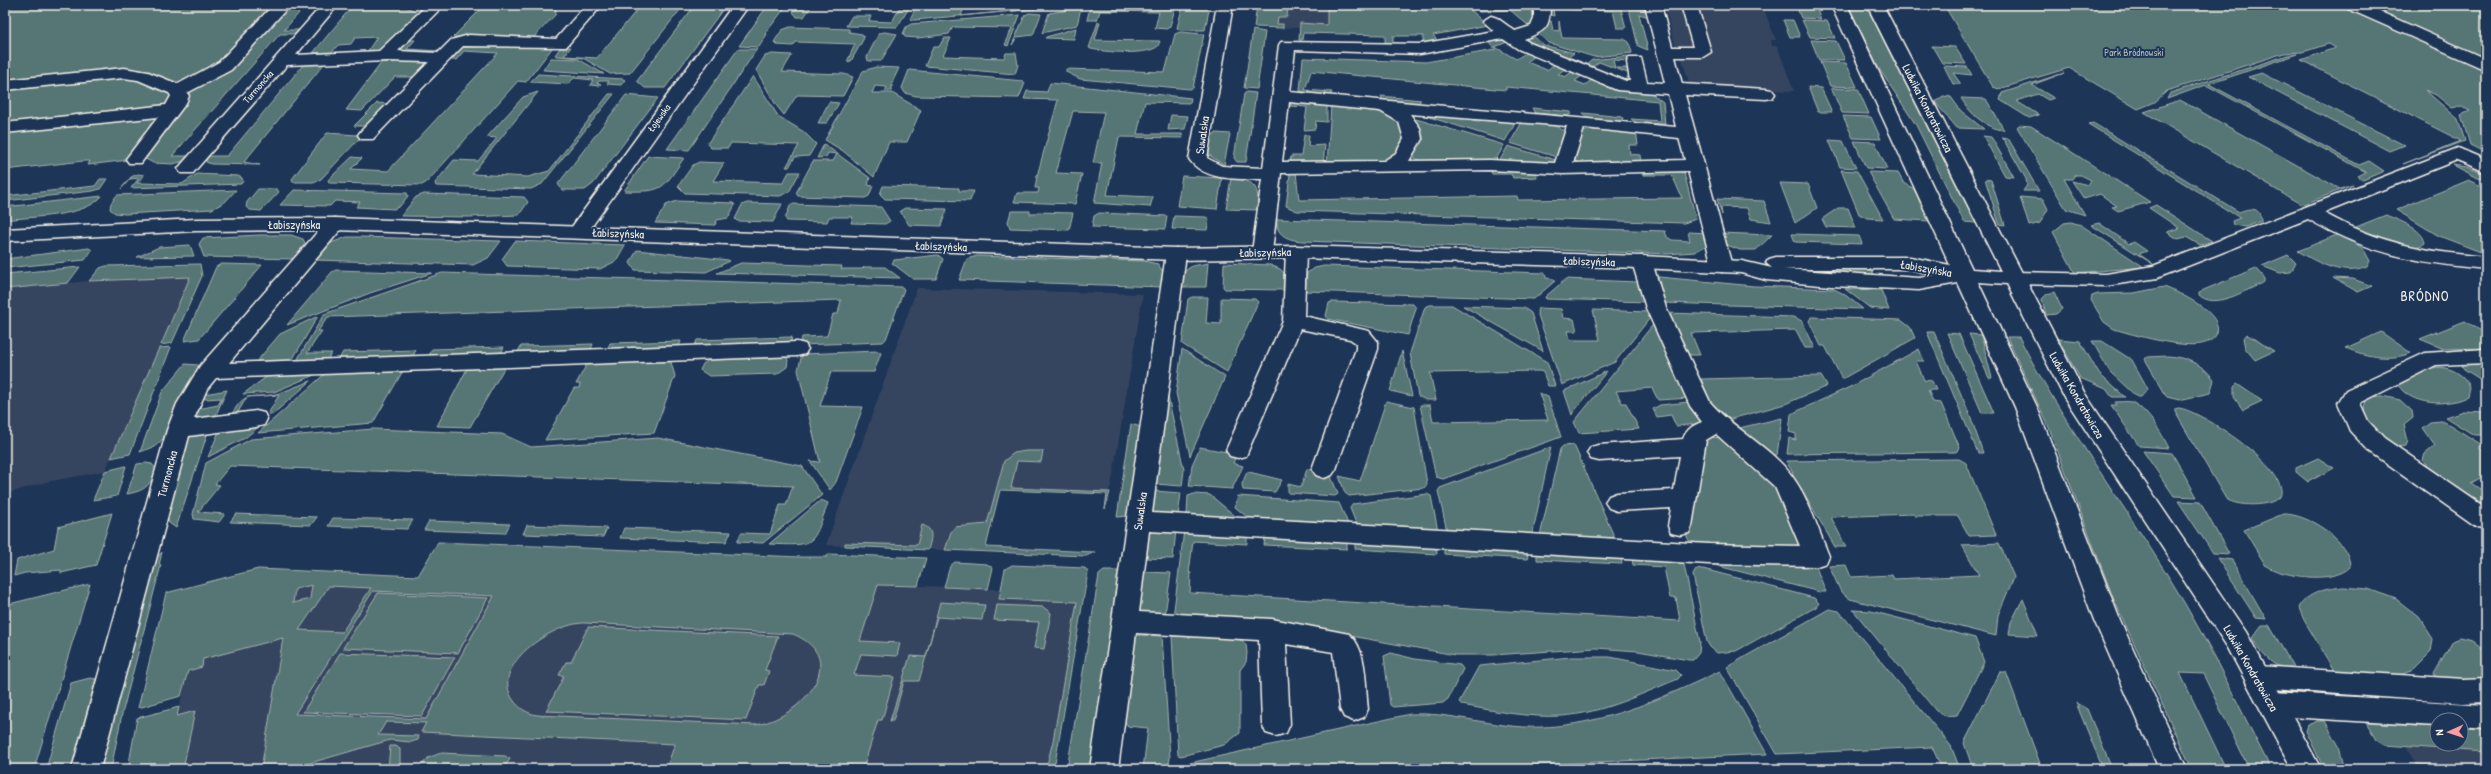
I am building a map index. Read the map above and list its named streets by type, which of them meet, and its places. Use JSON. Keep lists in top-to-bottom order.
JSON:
{
  "streets": {
    "street": [
      "Turmoncka",
      "Ludwika Kondratowicza",
      "Łojewska",
      "Suwalska",
      "Łabiszyńska"
    ]
  },
  "crossings": [
    ["Turmoncka", "Łabiszyńska"],
    ["Ludwika Kondratowicza", "Łabiszyńska"],
    ["Łojewska", "Łabiszyńska"],
    ["Suwalska", "Łabiszyńska"]
  ],
  "districts": ["BRÓDNO"],
  "parks": ["Park Bródnowski"],
  "north": "left"
}
